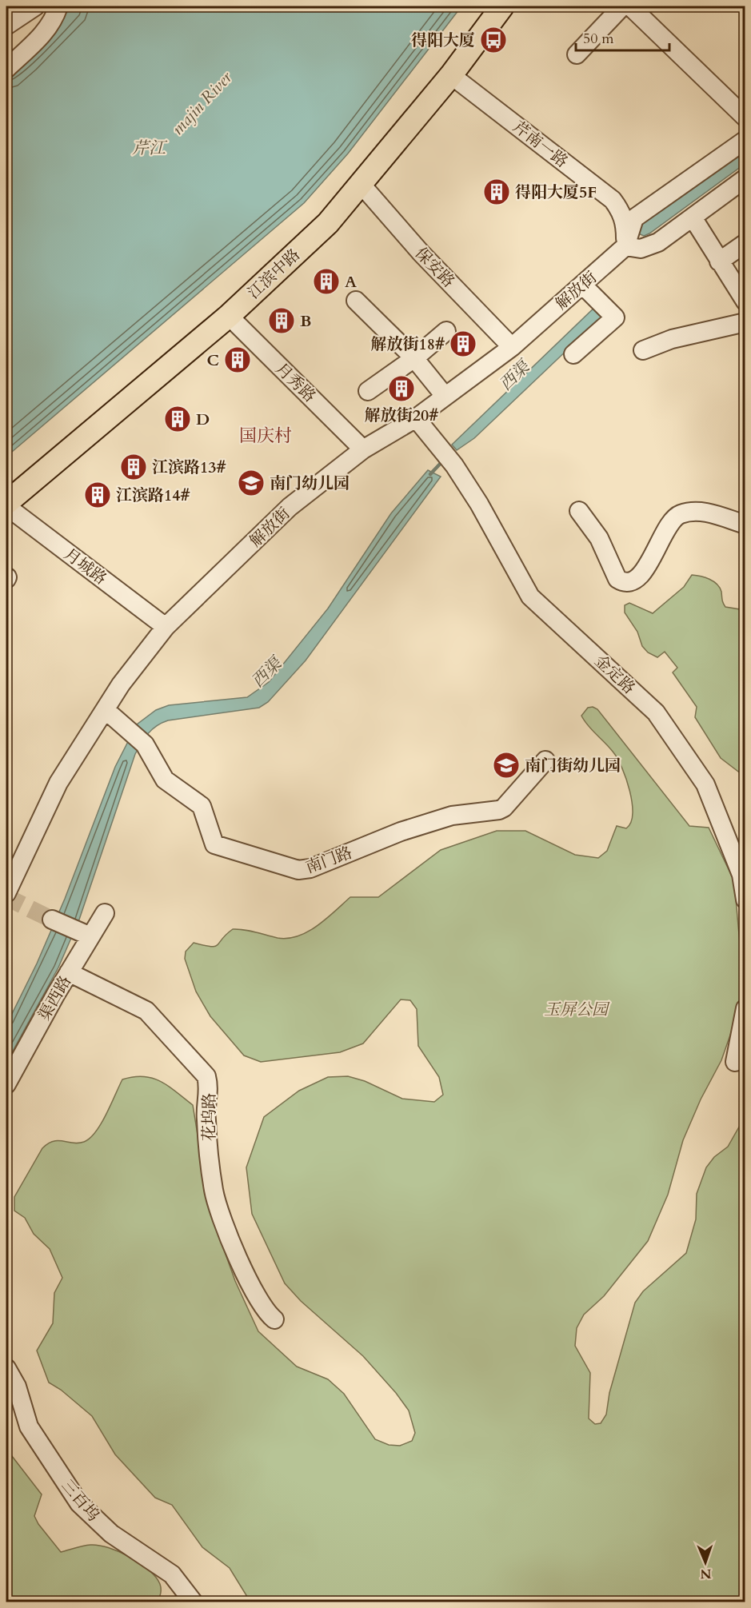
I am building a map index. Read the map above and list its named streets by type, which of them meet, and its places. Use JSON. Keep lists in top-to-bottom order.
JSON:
{
  "streets": {
    "main road": ["江滨中路"],
    "street": [
      "芹南一路",
      "保安路",
      "解放街",
      "月秀路",
      "月城路",
      "金定路",
      "南门路",
      "渠西路",
      "花坞路",
      "三百坞"
    ]
  },
  "crossings": [
    ["芹南一路", "江滨中路"],
    ["芹南一路", "解放街"],
    ["保安路", "江滨中路"],
    ["保安路", "解放街"],
    ["江滨中路", "月秀路"],
    ["江滨中路", "月城路"],
    ["解放街", "月秀路"],
    ["解放街", "月城路"],
    ["解放街", "金定路"],
    ["解放街", "南门路"],
    ["渠西路", "花坞路"]
  ],
  "districts": ["国庆村"],
  "water": ["majin River", "芹江", "西渠"],
  "parks": ["玉屏公园"],
  "places": {
    "bus stop": ["得阳大厦"],
    "building": [
      "得阳大厦5F",
      "A",
      "B",
      "解放街18#",
      "C",
      "解放街20#",
      "D",
      "江滨路13#",
      "江滨路14#"
    ],
    "school or university": ["南门幼儿园", "南门街幼儿园"]
  },
  "scale_bar": "50 m",
  "north": "bottom"
}
